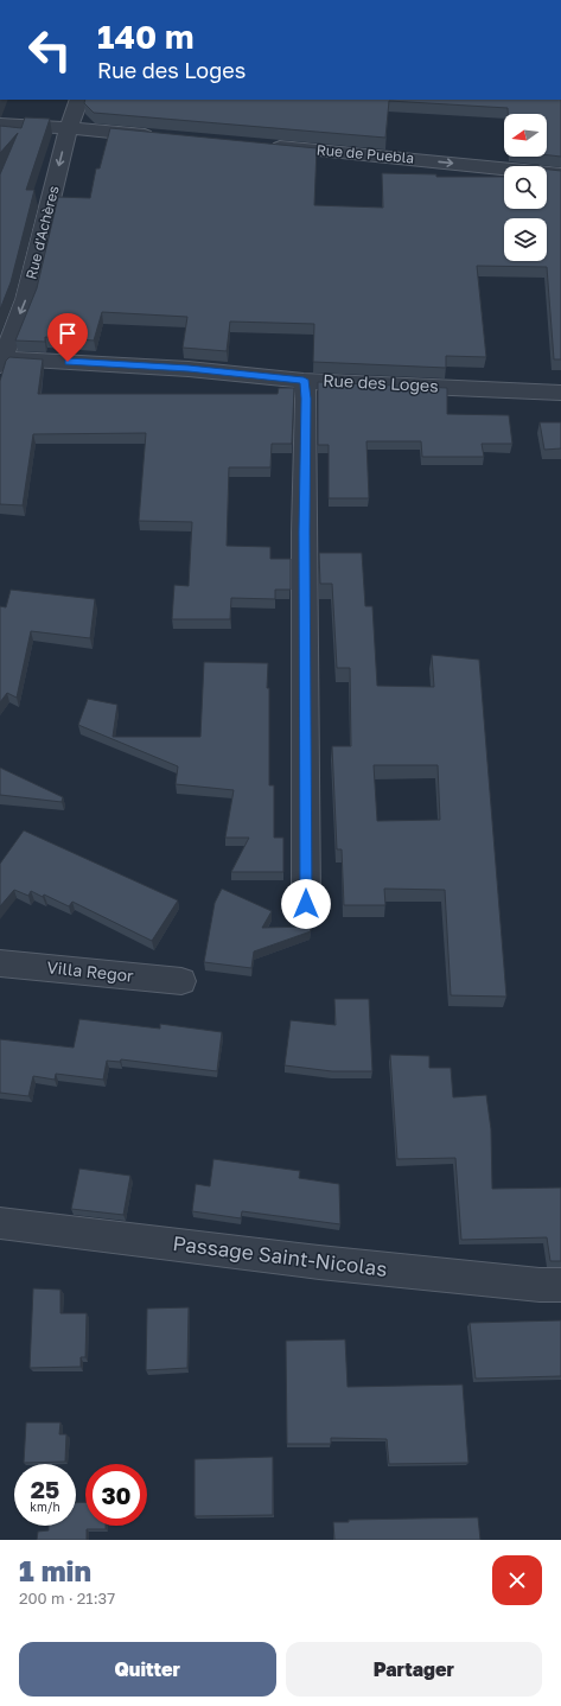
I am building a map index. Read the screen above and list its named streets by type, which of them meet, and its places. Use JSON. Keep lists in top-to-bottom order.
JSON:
{
  "streets": {
    "street": [
      "Rue de Puebla",
      "Rue d'Achères",
      "Rue des Loges",
      "Villa Regor",
      "Passage Saint-Nicolas"
    ]
  },
  "crossings": [
    ["Rue d'Achères", "Rue des Loges"]
  ],
  "one_way": ["Rue de Puebla", "Rue d'Achères"],
  "north": "left",
  "page": {
    "turn": ["140 m", "Rue des Loges"],
    "speed": "25 km/h",
    "limit": "30",
    "heading": ["1 min", "200 m · 21:37"],
    "buttons": ["Quitter", "Partager"]
  }
}
